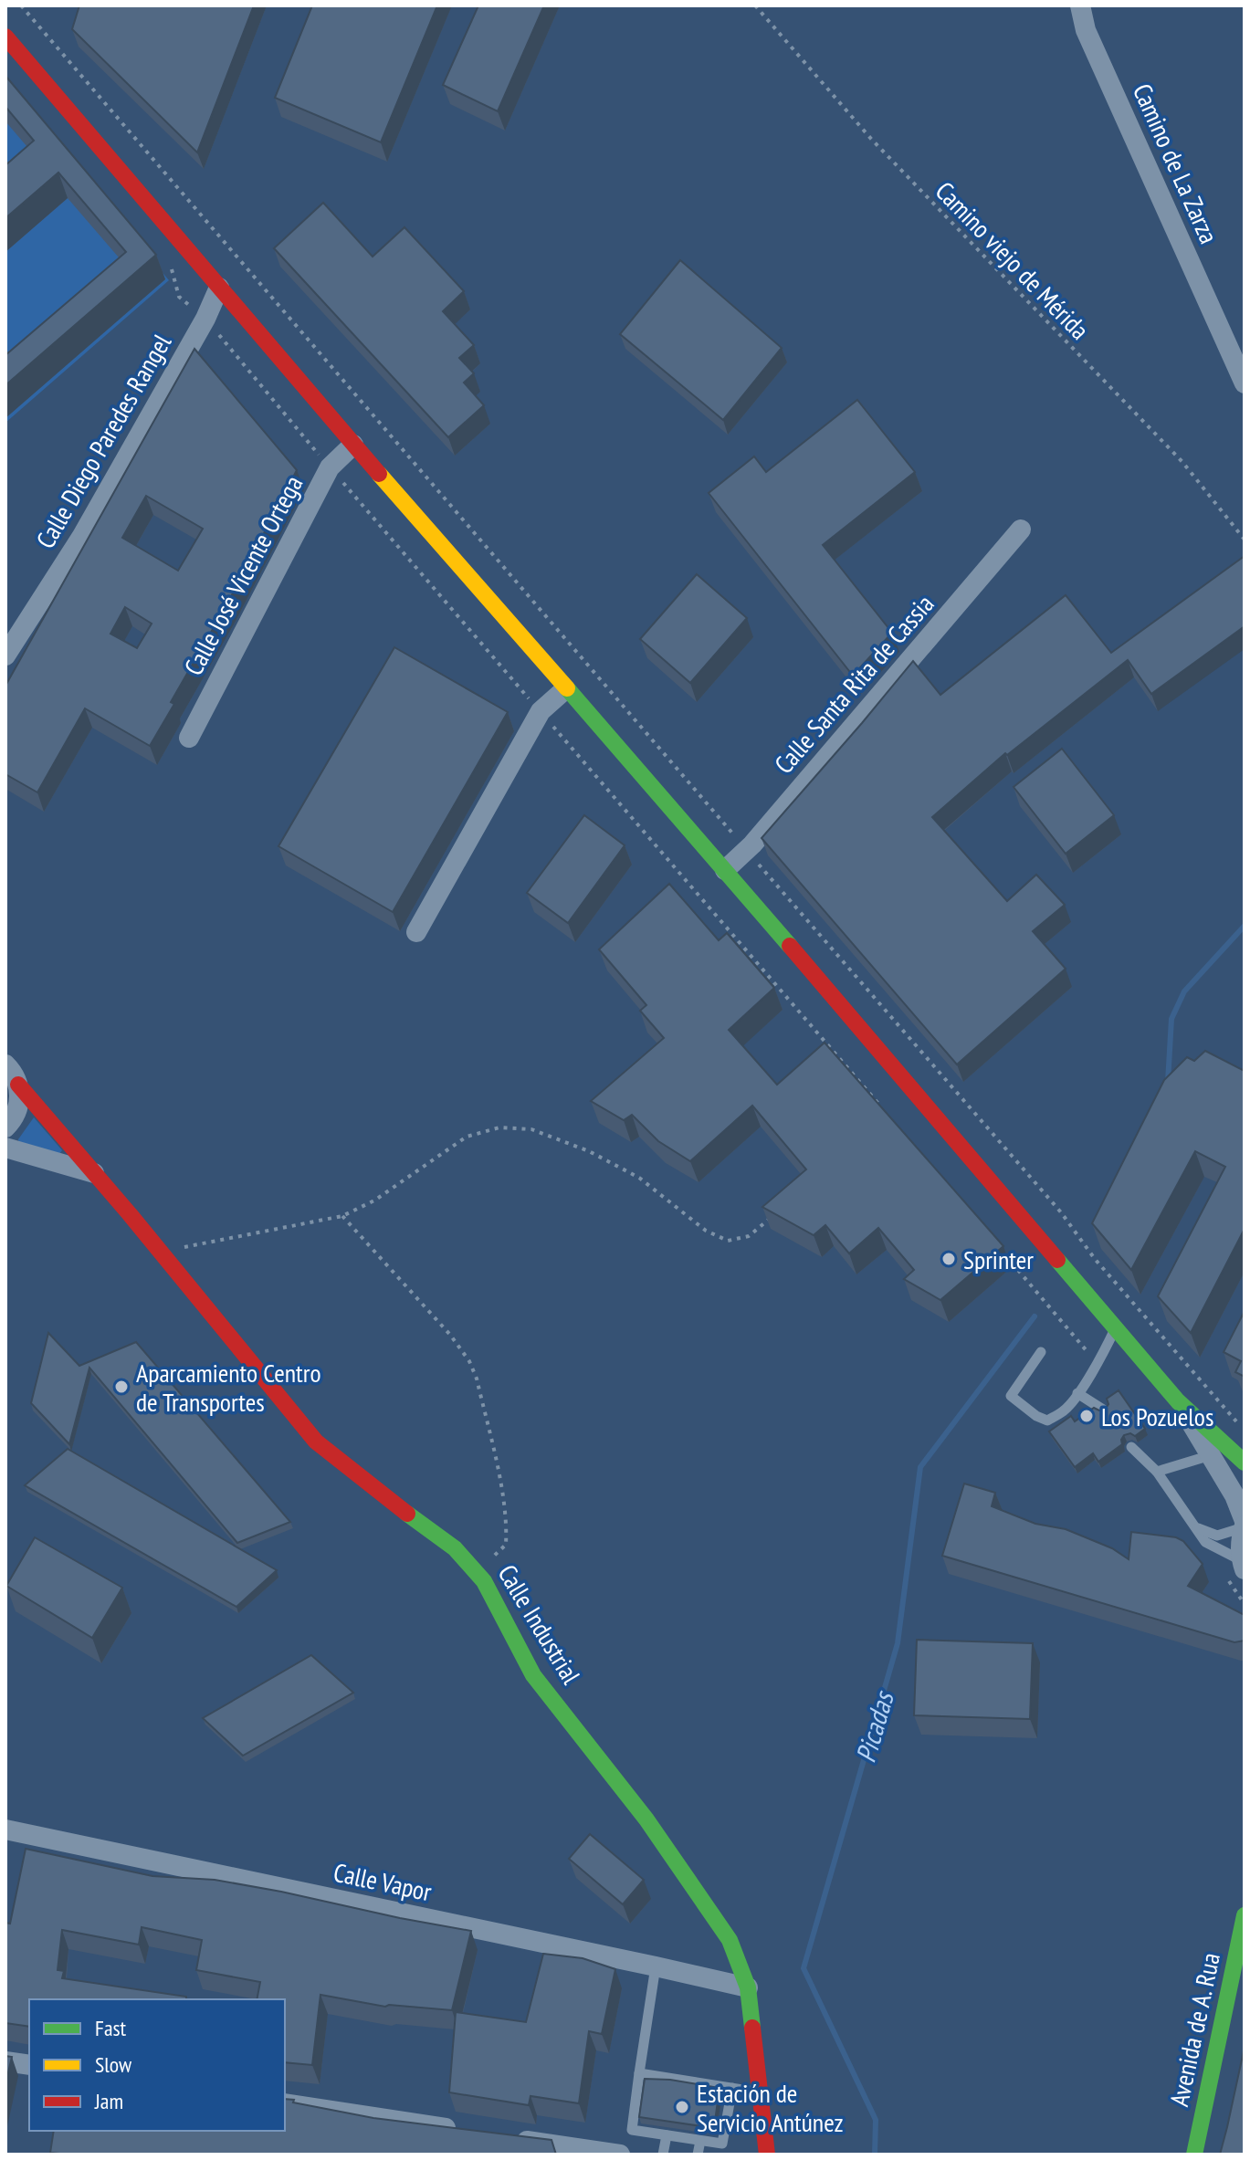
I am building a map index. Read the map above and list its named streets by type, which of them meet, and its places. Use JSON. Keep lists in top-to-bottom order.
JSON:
{
  "streets": {
    "street": [
      "Camino de La Zarza",
      "Calle Diego Paredes Rangel",
      "Calle José Vicente Ortega",
      "Calle Santa Rita de Cassia",
      "Calle Industrial",
      "Calle Vapor",
      "Avenida de A. Rua"
    ],
    "path": ["Camino viejo de Mérida"]
  },
  "crossings": [
    ["Calle Industrial", "Calle Vapor"]
  ],
  "water": ["Picadas"],
  "places": [
    "Sprinter",
    "Aparcamiento Centro de Transportes",
    "Los Pozuelos",
    "Estación de Servicio Antúnez"
  ],
  "legend": ["Fast", "Slow", "Jam"]
}
